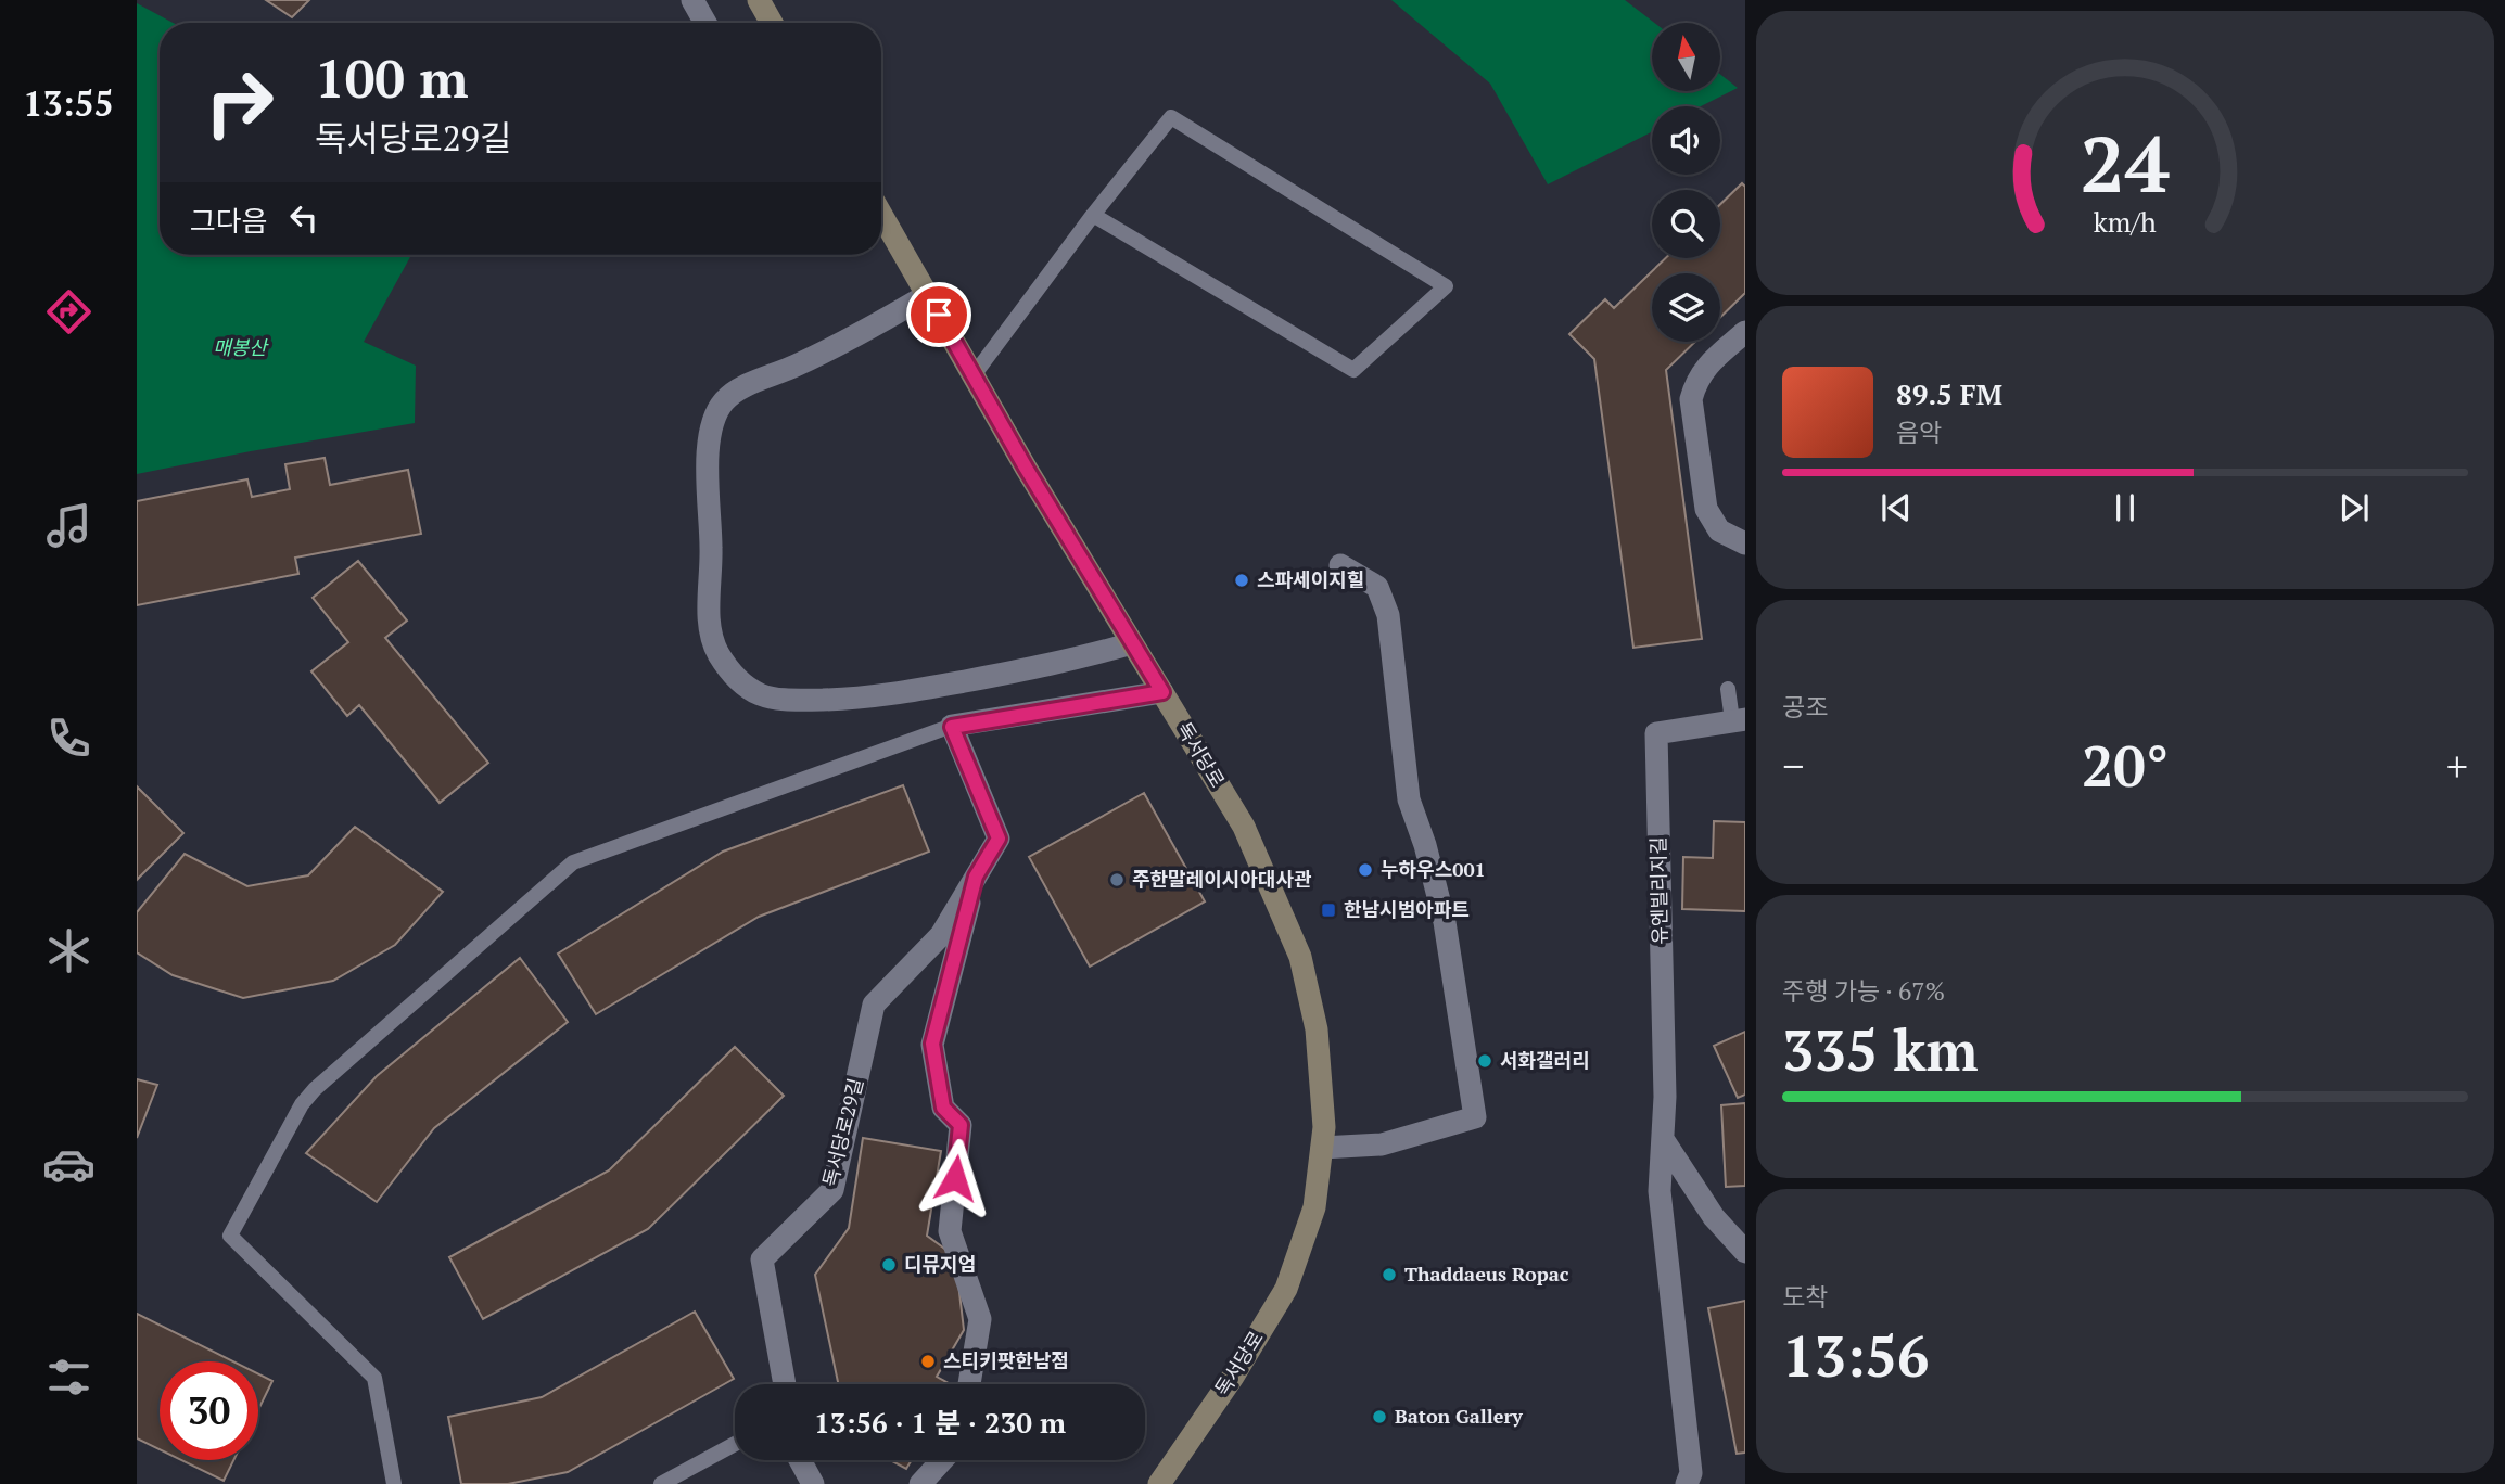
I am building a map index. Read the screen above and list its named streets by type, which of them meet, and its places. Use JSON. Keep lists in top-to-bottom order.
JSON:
{
  "streets": {
    "main road": ["독서당로"],
    "street": ["유엔빌리지길", "독서당로29길"]
  },
  "parks": ["매봉산"],
  "places": {
    "other": [
      "스파세이지힐",
      "누하우스001",
      "주한말레이시아대사관",
      "서화갤러리",
      "디뮤지엄",
      "Thaddaeus Ropac",
      "스티키팟한남점",
      "Baton Gallery"
    ],
    "transit": ["한남시범아파트"]
  },
  "north": "top",
  "page": {
    "tabs": "13:55",
    "turn": ["100 m", "독서당로29길"],
    "then": "그다음",
    "song": ["89.5 FM", "음악"],
    "tile": [
      "공조",
      ["주행 가능 · 67%", "335 km"],
      ["도착", "13:56"]
    ],
    "heat": ["−", "20°", "+"],
    "limit": "30",
    "trip": "13:56 · 1 분 · 230 m",
    "gauge": ["24", "km/h"]
  }
}
